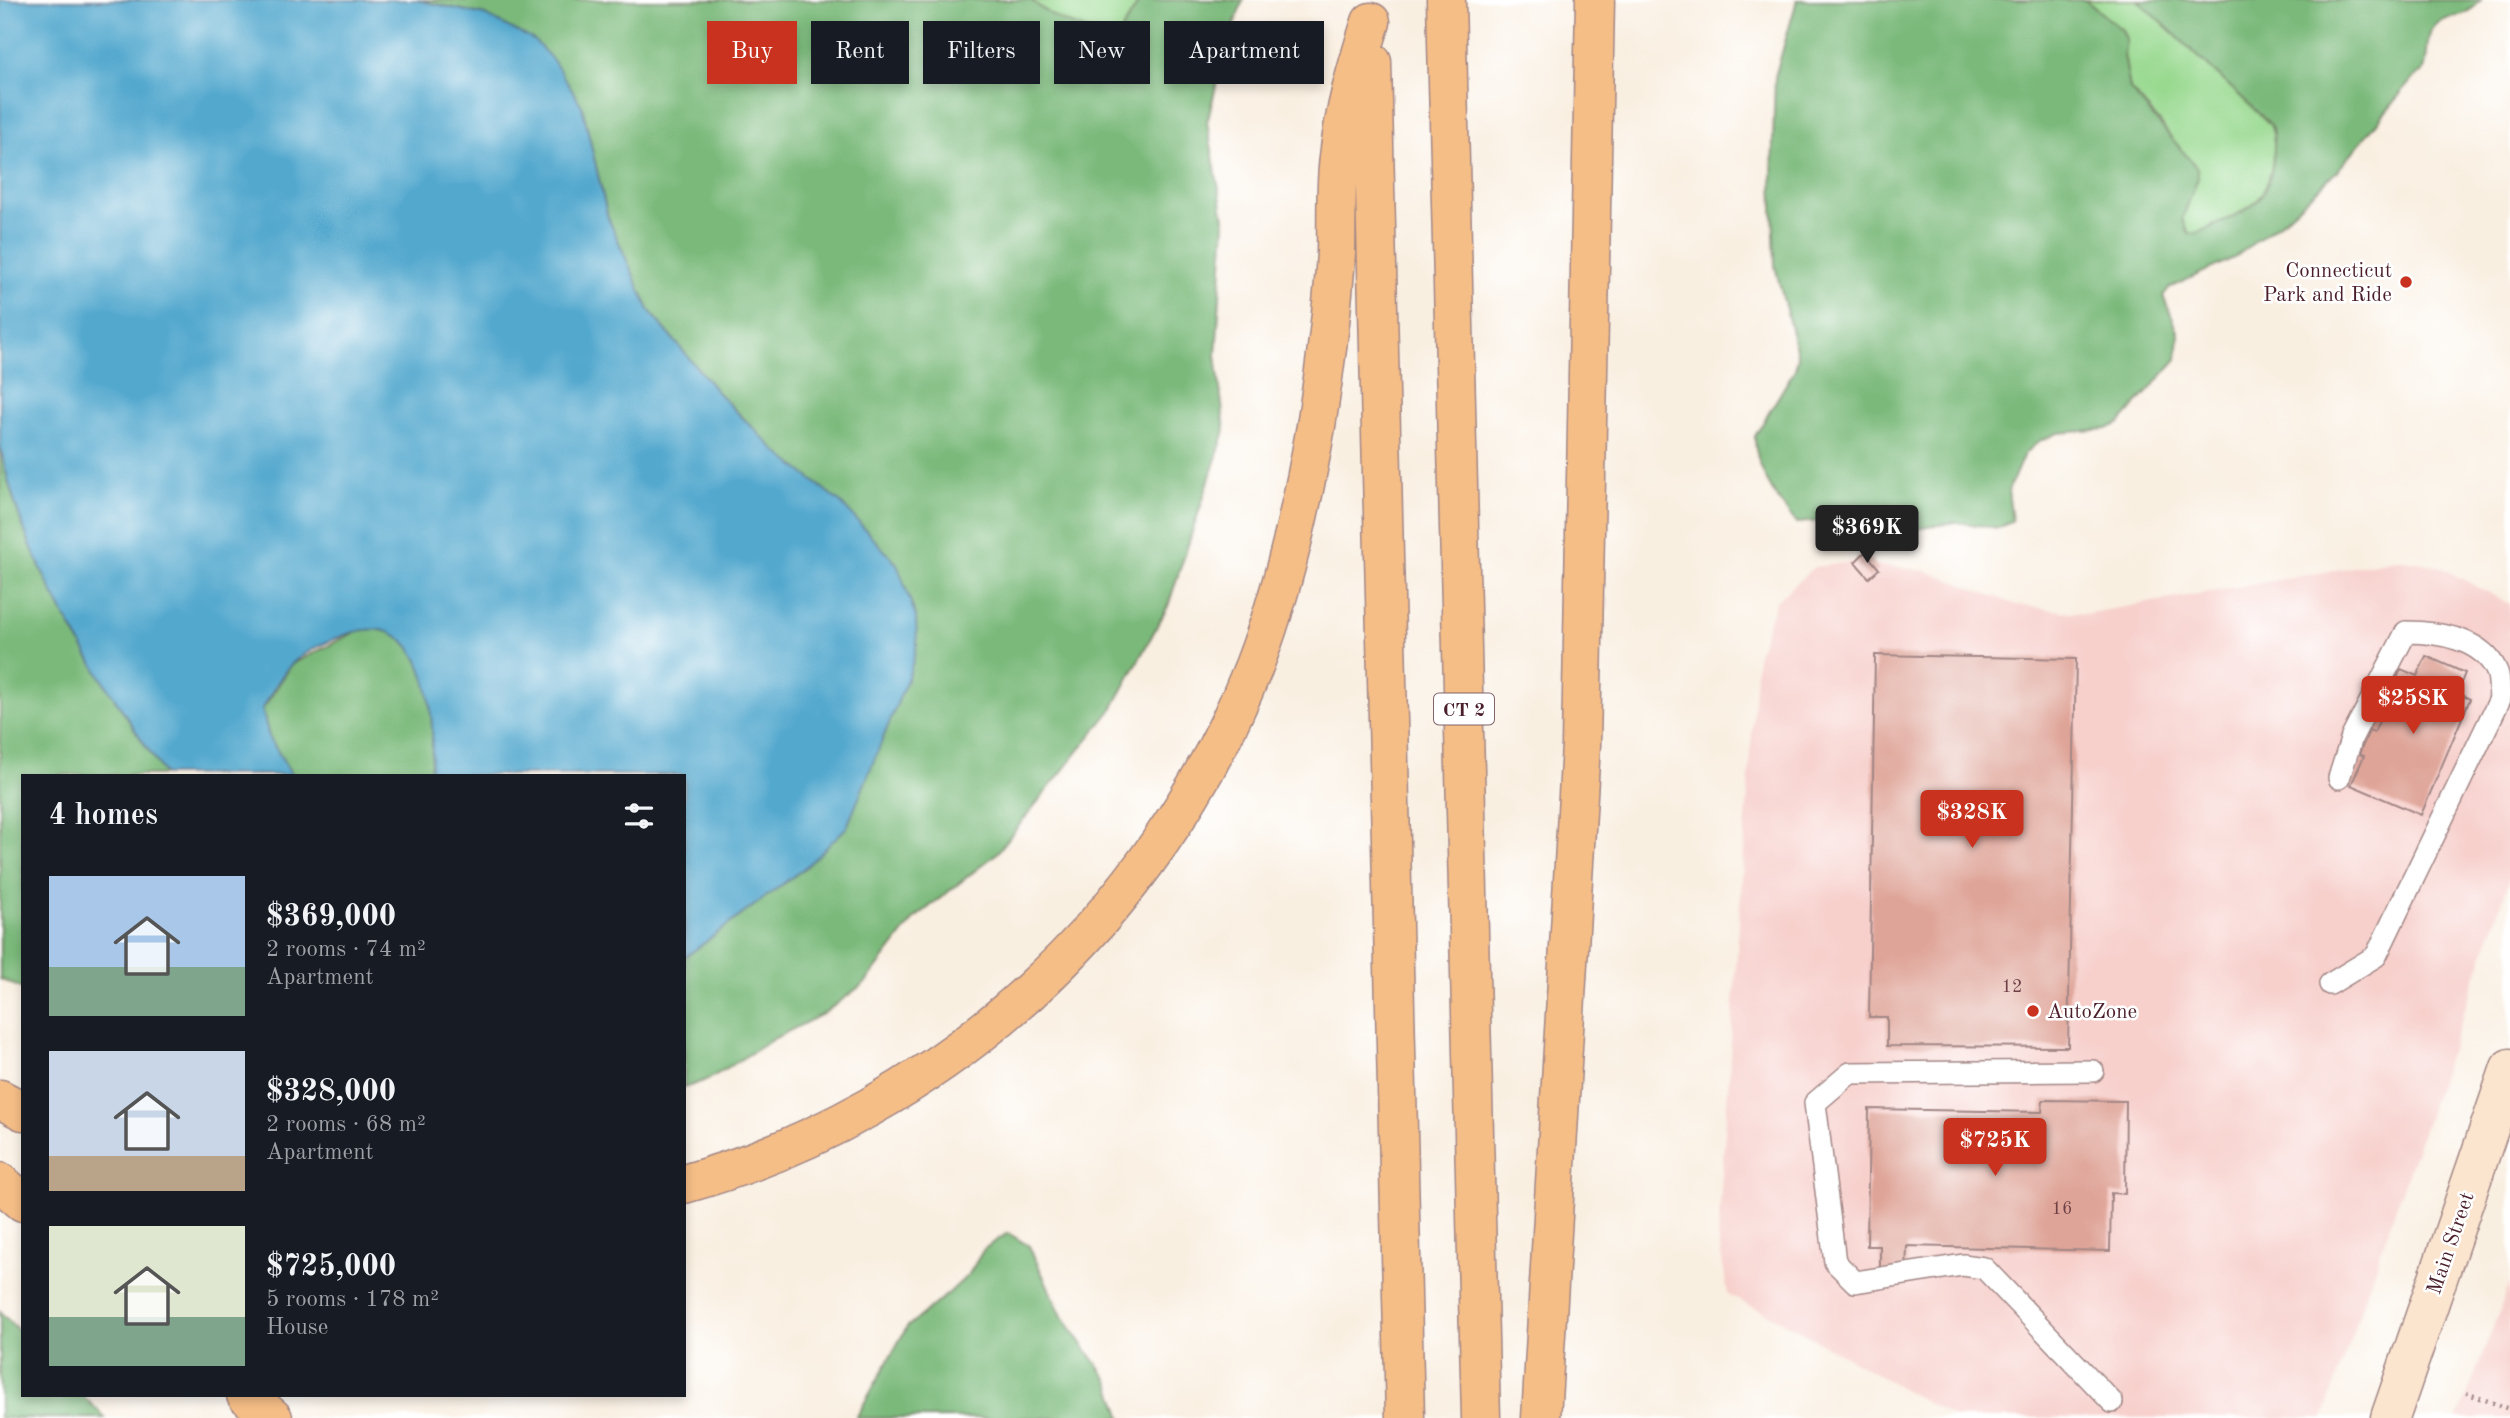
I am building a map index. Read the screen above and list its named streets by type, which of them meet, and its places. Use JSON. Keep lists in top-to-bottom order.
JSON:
{
  "streets": {
    "highway": ["CT 2"],
    "main road": ["Main Street"]
  },
  "places": ["Connecticut Park and Ride", "AutoZone"],
  "house_numbers": ["12", "16"],
  "page": {
    "chip": [
      "Buy",
      "Rent",
      "Filters",
      "New",
      "Apartment"
    ],
    "price": [
      "$369K",
      "$258K",
      "$328K",
      "$725K"
    ],
    "heading": "4 homes",
    "list": [
      {
        "name": "$369,000",
        "note": "2 rooms · 74 m² · Apartment"
      },
      {
        "name": "$328,000",
        "note": "2 rooms · 68 m² · Apartment"
      },
      {
        "name": "$725,000",
        "note": "5 rooms · 178 m² · House"
      }
    ]
  }
}
